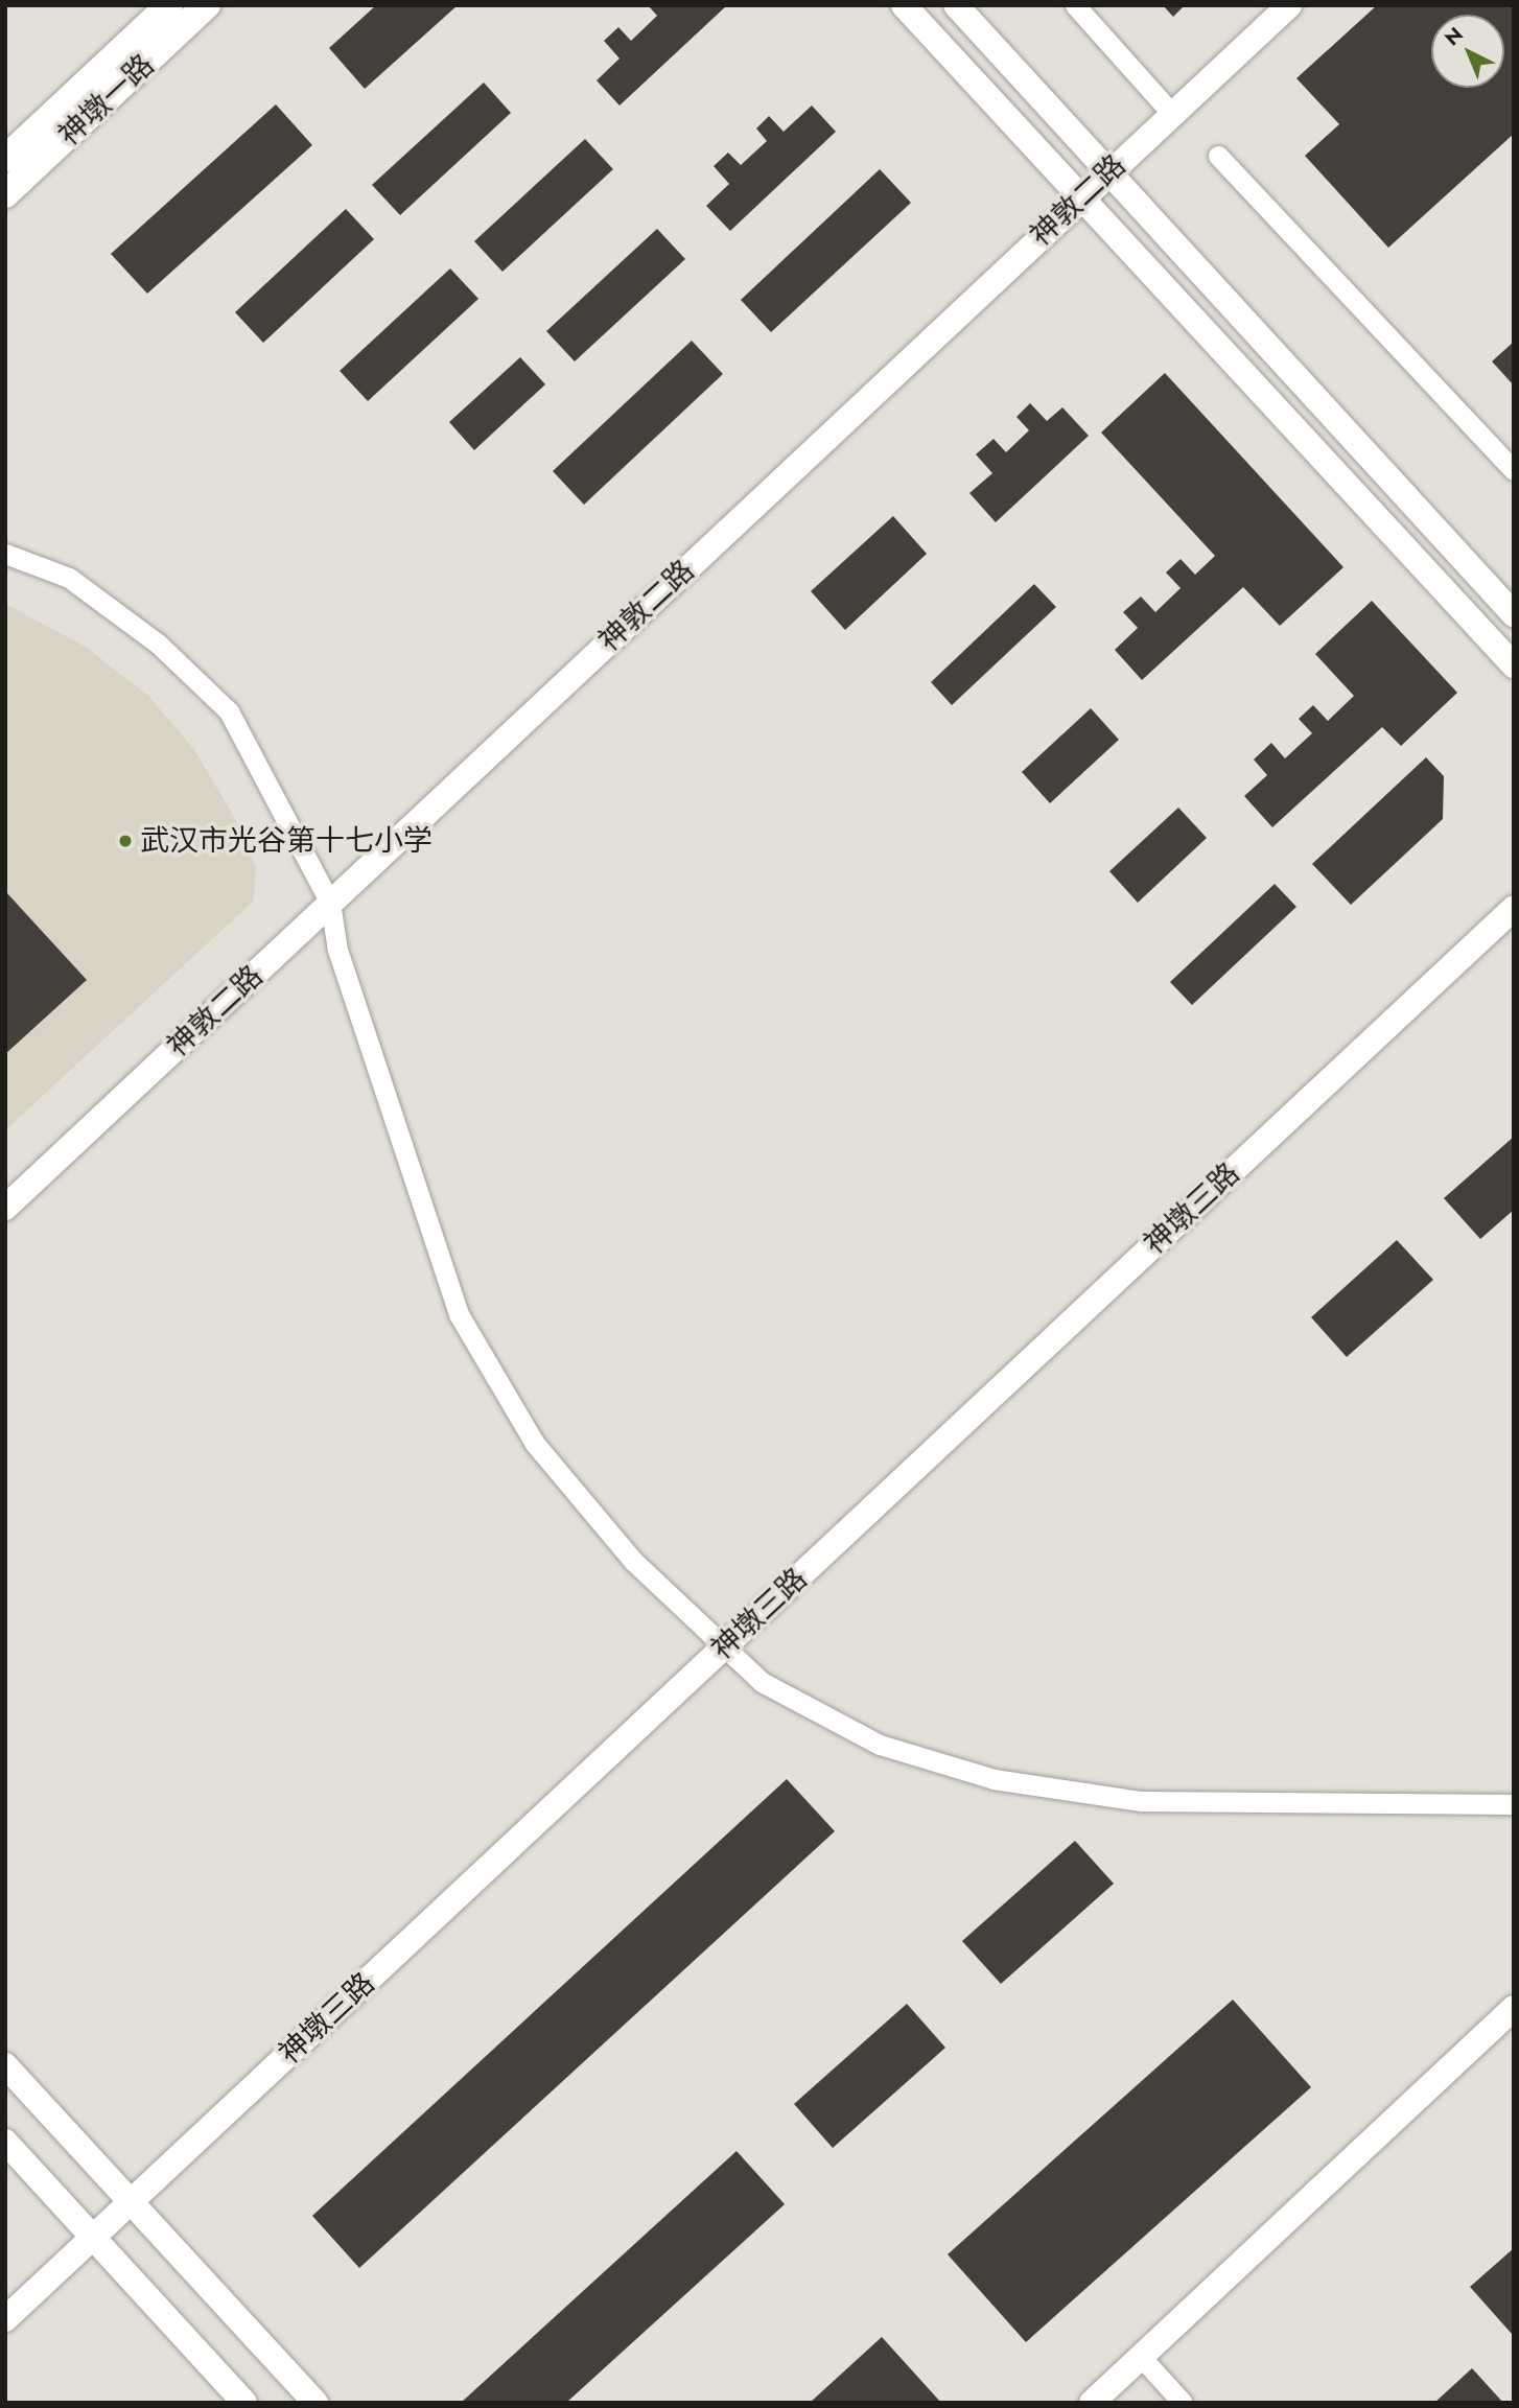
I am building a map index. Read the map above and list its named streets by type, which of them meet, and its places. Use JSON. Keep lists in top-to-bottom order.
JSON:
{
  "streets": {
    "main road": ["神墩一路"],
    "street": ["神敦二路", "神墩三路"]
  },
  "places": ["武汉市光谷第十七小学"],
  "north": "top left"
}
